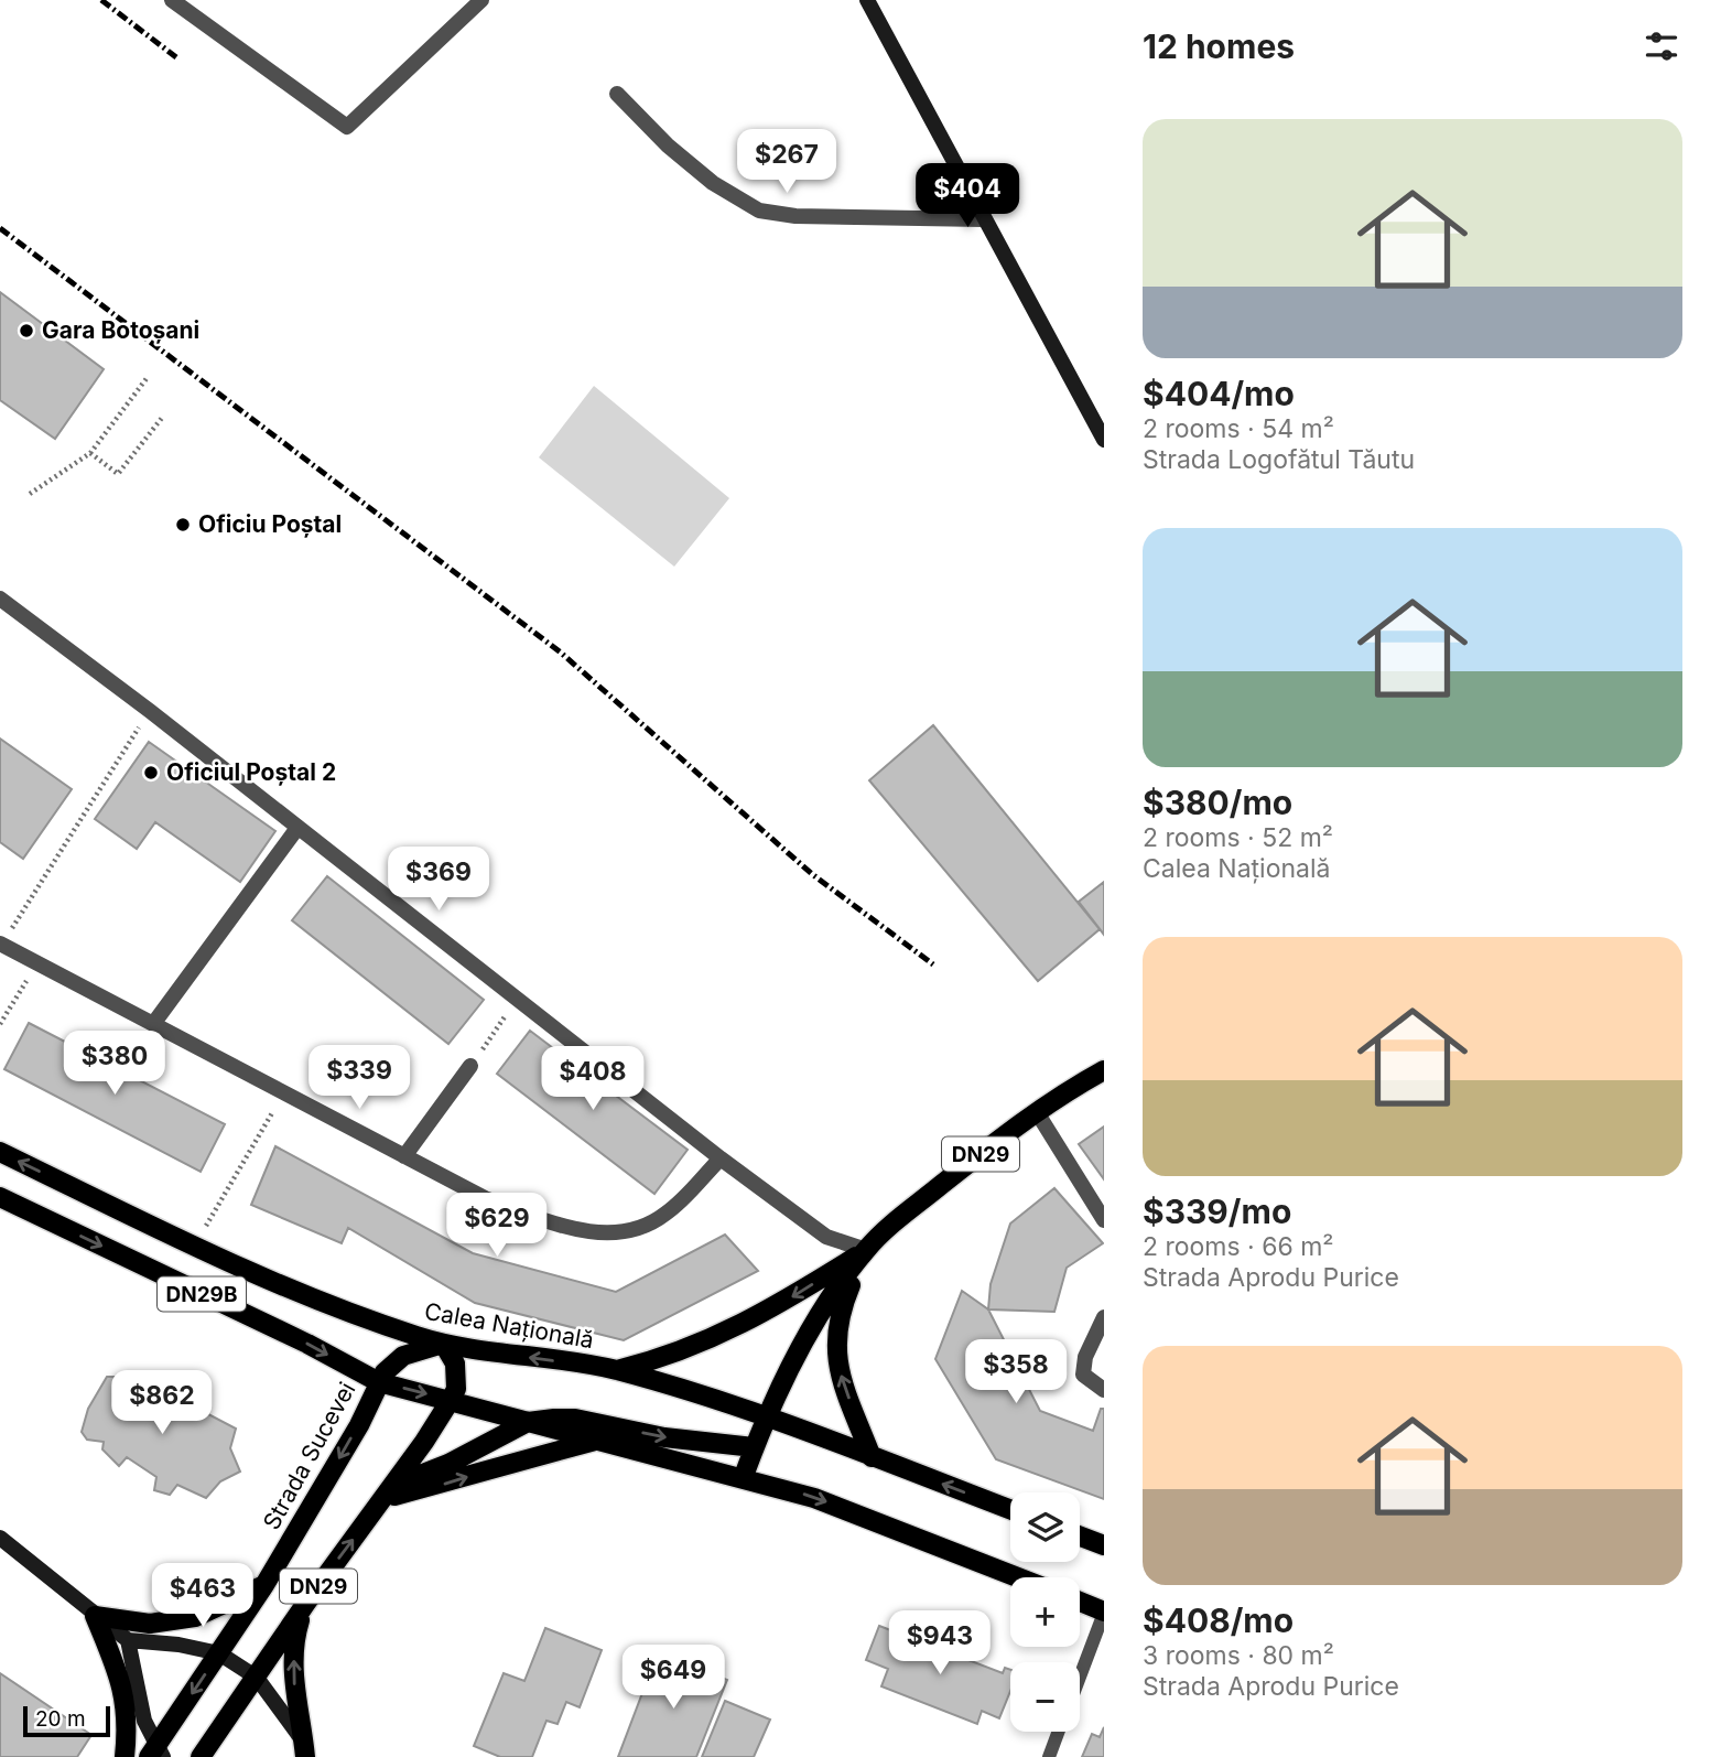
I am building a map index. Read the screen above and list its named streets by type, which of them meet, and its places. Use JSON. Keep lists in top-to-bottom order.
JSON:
{
  "streets": {
    "main road": [
      "DN29",
      "DN29B",
      "Calea Națională",
      "Strada Sucevei"
    ]
  },
  "crossings": [
    ["DN29", "DN29B"],
    ["DN29", "Calea Națională"],
    ["DN29", "Strada Sucevei"],
    ["DN29B", "Strada Sucevei"],
    ["Calea Națională", "Strada Sucevei"]
  ],
  "places": ["Gara Botoșani", "Oficiu Poștal", "Oficiul Poștal 2"],
  "scale_bar": "20 m",
  "page": {
    "heading": "12 homes",
    "list": [
      {
        "name": "$404/mo",
        "note": "2 rooms · 54 m² · Strada Logofătul Tăutu"
      },
      {
        "name": "$380/mo",
        "note": "2 rooms · 52 m² · Calea Națională"
      },
      {
        "name": "$339/mo",
        "note": "2 rooms · 66 m² · Strada Aprodu Purice"
      },
      {
        "name": "$408/mo",
        "note": "3 rooms · 80 m² · Strada Aprodu Purice"
      }
    ],
    "price": [
      "$267",
      "$404",
      "$369",
      "$380",
      "$339",
      "$408",
      "$629",
      "$358",
      "$862",
      "$463",
      "$943",
      "$649"
    ],
    "map_buttons": ["+", "−"],
    "scale": "20 m"
  }
}
